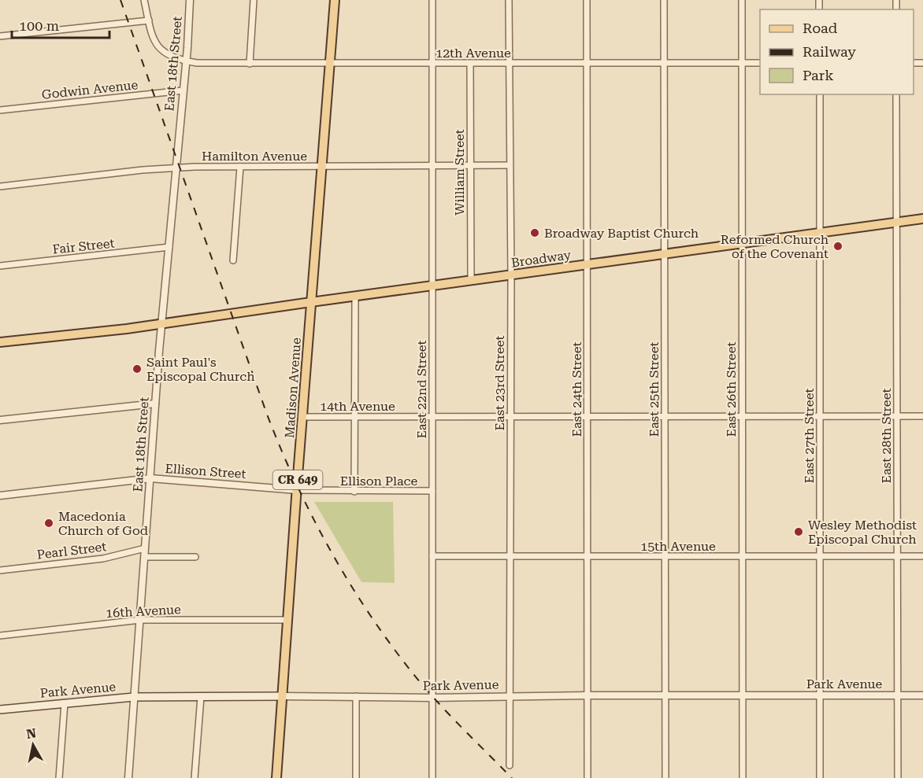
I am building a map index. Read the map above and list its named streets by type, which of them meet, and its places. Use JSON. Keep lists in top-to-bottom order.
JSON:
{
  "streets": {
    "main road": [
      "Broadway",
      "Madison Avenue",
      "CR 649",
      "Park Avenue"
    ],
    "street": [
      "12th Avenue",
      "East 18th Street",
      "Godwin Avenue",
      "Hamilton Avenue",
      "William Street",
      "Fair Street",
      "East 23rd Street",
      "East 22nd Street",
      "East 24th Street",
      "East 25th Street",
      "East 26th Street",
      "14th Avenue",
      "East 27th Street",
      "East 28th Street",
      "Ellison Street",
      "Ellison Place",
      "15th Avenue",
      "Pearl Street",
      "16th Avenue"
    ]
  },
  "crossings": [
    ["12th Avenue", "East 18th Street"],
    ["12th Avenue", "William Street"],
    ["12th Avenue", "East 23rd Street"],
    ["12th Avenue", "Madison Avenue"],
    ["12th Avenue", "East 22nd Street"],
    ["12th Avenue", "East 24th Street"],
    ["12th Avenue", "East 25th Street"],
    ["12th Avenue", "East 26th Street"],
    ["East 18th Street", "Godwin Avenue"],
    ["East 18th Street", "Hamilton Avenue"],
    ["East 18th Street", "Fair Street"],
    ["East 18th Street", "Broadway"],
    ["East 18th Street", "Ellison Street"],
    ["East 18th Street", "Pearl Street"],
    ["East 18th Street", "16th Avenue"],
    ["East 18th Street", "Park Avenue"],
    ["Hamilton Avenue", "William Street"],
    ["Hamilton Avenue", "East 23rd Street"],
    ["Hamilton Avenue", "Madison Avenue"],
    ["Hamilton Avenue", "East 22nd Street"],
    ["William Street", "Broadway"],
    ["Broadway", "East 23rd Street"],
    ["Broadway", "Madison Avenue"],
    ["Broadway", "East 22nd Street"],
    ["Broadway", "East 24th Street"],
    ["Broadway", "East 25th Street"],
    ["Broadway", "East 26th Street"],
    ["Broadway", "East 27th Street"],
    ["Broadway", "East 28th Street"],
    ["East 23rd Street", "14th Avenue"],
    ["East 23rd Street", "15th Avenue"],
    ["East 23rd Street", "Park Avenue"],
    ["Madison Avenue", "14th Avenue"],
    ["Madison Avenue", "Ellison Street"],
    ["Madison Avenue", "Ellison Place"],
    ["Madison Avenue", "16th Avenue"],
    ["Madison Avenue", "Park Avenue"],
    ["East 22nd Street", "14th Avenue"],
    ["East 22nd Street", "Ellison Place"],
    ["East 22nd Street", "15th Avenue"],
    ["East 22nd Street", "Park Avenue"],
    ["East 24th Street", "14th Avenue"],
    ["East 24th Street", "15th Avenue"],
    ["East 24th Street", "Park Avenue"],
    ["East 25th Street", "14th Avenue"],
    ["East 25th Street", "15th Avenue"],
    ["East 25th Street", "Park Avenue"],
    ["East 26th Street", "14th Avenue"],
    ["East 26th Street", "15th Avenue"],
    ["East 26th Street", "Park Avenue"],
    ["14th Avenue", "East 27th Street"],
    ["14th Avenue", "East 28th Street"],
    ["East 27th Street", "15th Avenue"],
    ["East 27th Street", "Park Avenue"],
    ["East 28th Street", "15th Avenue"],
    ["East 28th Street", "Park Avenue"],
    ["Ellison Street", "Ellison Place"]
  ],
  "places": [
    "Broadway Baptist Church",
    "Reformed Church of the Covenant",
    "Saint Paul's Episcopal Church",
    "Macedonia Church of God",
    "Wesley Methodist Episcopal Church"
  ],
  "legend": ["Road", "Railway", "Park"],
  "scale_bar": "100 m",
  "north": "top"
}
